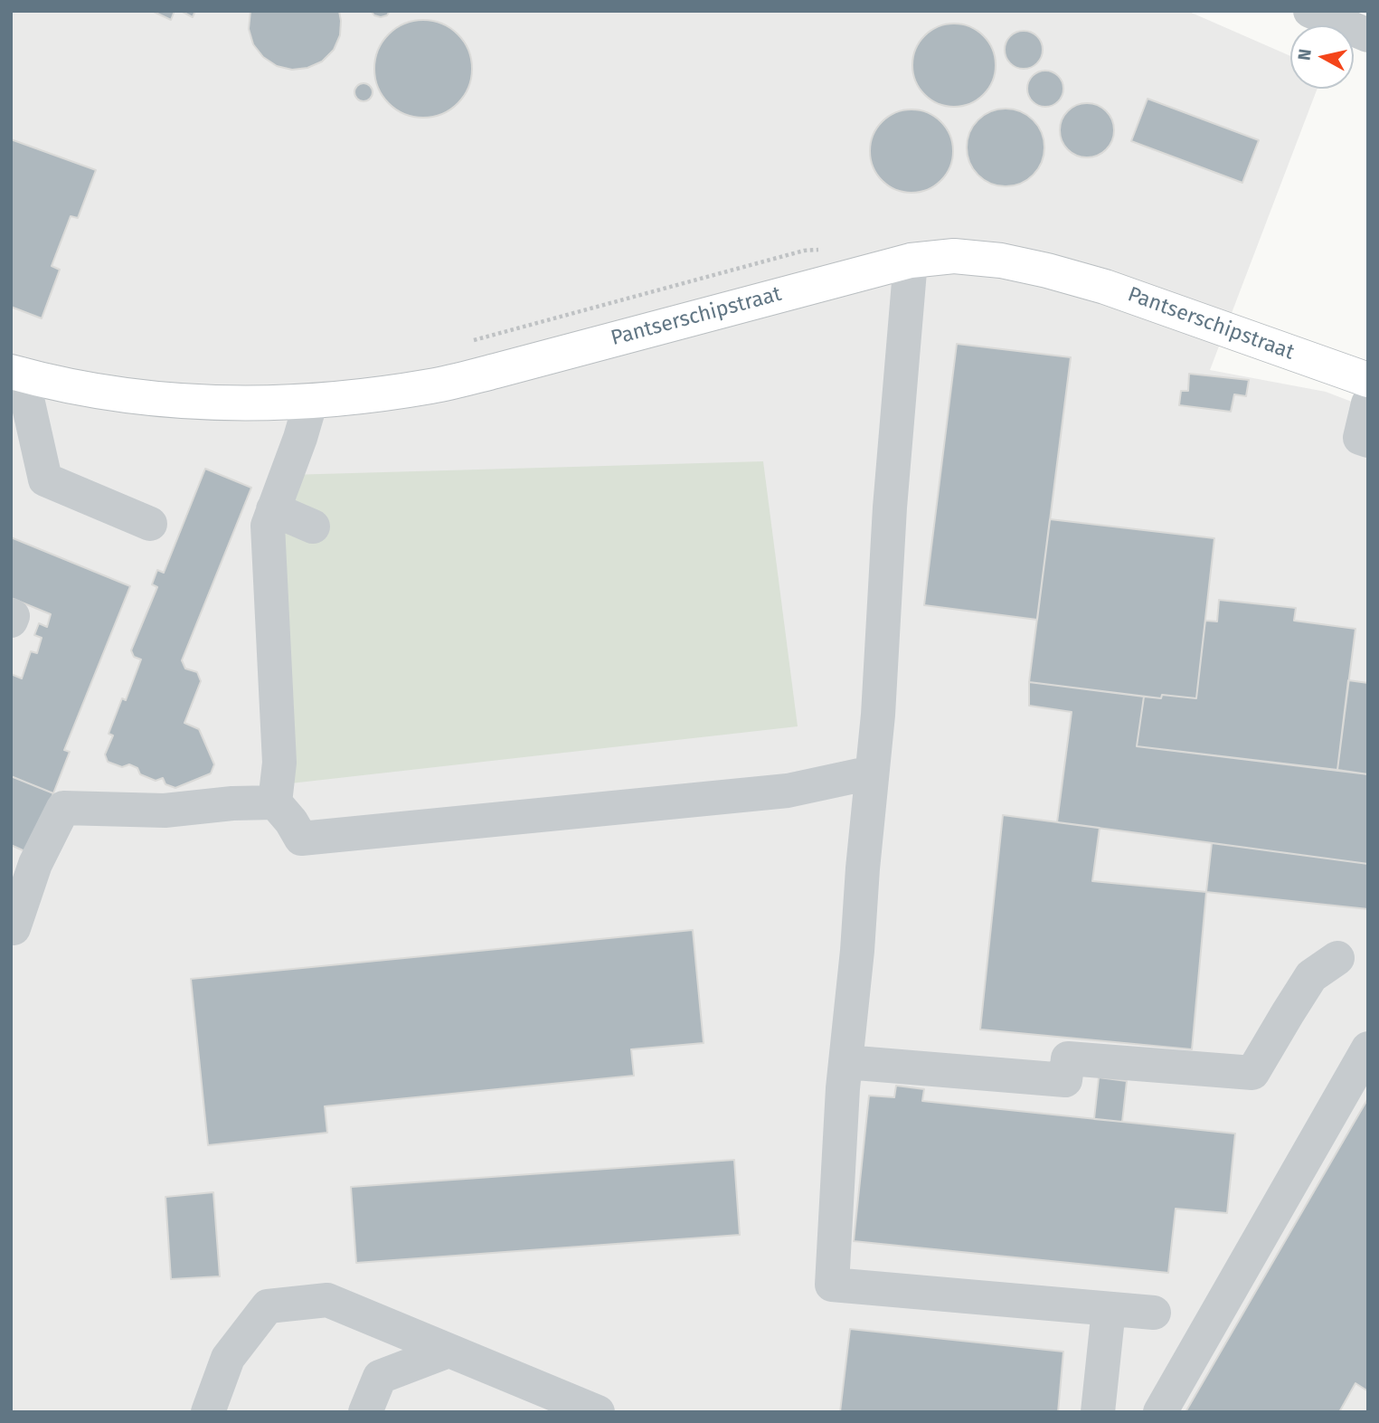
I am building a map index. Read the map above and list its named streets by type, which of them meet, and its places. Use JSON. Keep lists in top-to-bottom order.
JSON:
{
  "streets": {
    "main road": ["Pantserschipstraat"]
  },
  "north": "left"
}
